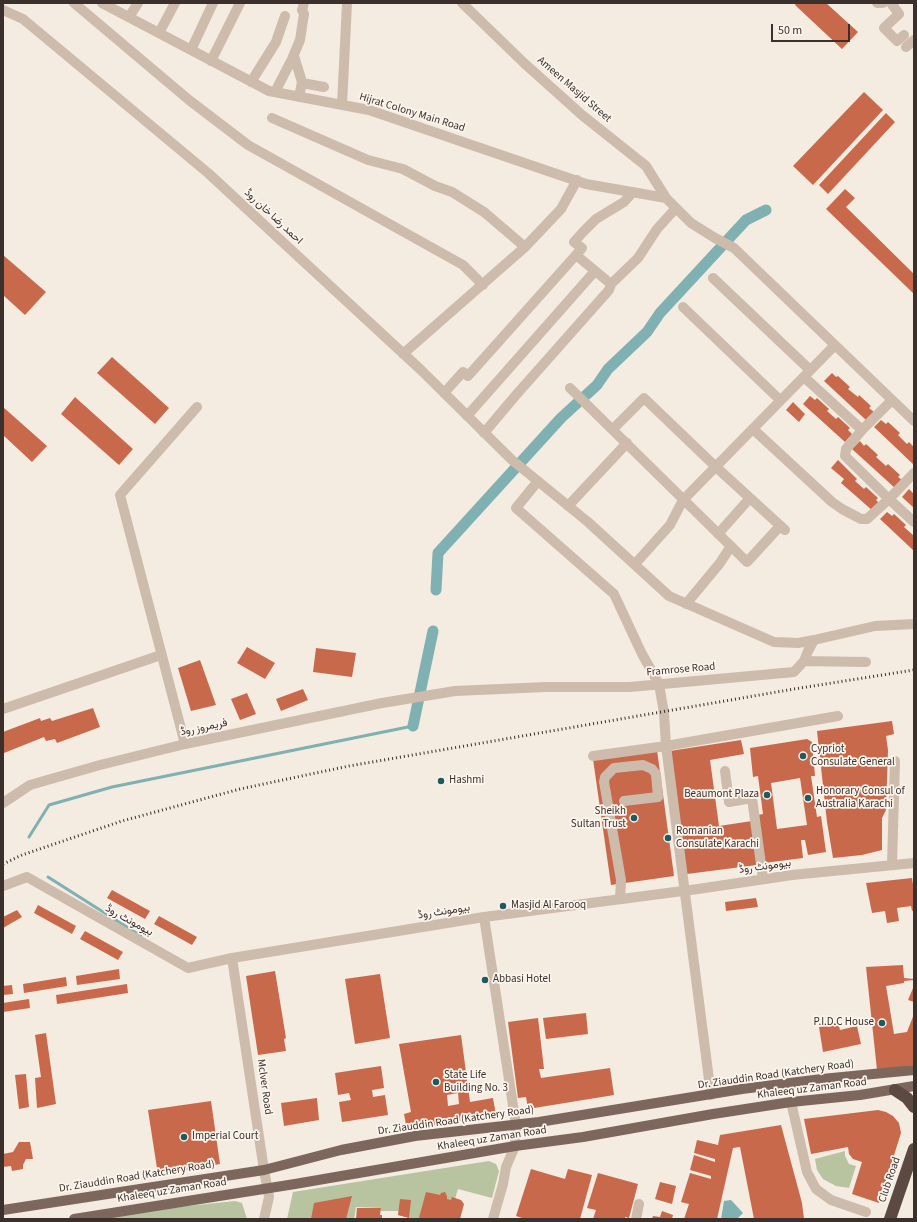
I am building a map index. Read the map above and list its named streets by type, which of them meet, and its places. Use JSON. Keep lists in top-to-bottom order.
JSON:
{
  "streets": {
    "highway": ["Club Road"],
    "main road": ["Dr. Ziauddin Road (Katchery Road)", "Khaleeq uz Zaman Road"],
    "street": [
      "Ameen Masjid Street",
      "Hijrat Colony Main Road",
      "احمد رضا خان روڈ",
      "Framrose Road",
      "فریمروز روڈ",
      "بیومونٹ روڈ",
      "Mclver Road"
    ]
  },
  "crossings": [
    ["Ameen Masjid Street", "Hijrat Colony Main Road"],
    ["Framrose Road", "فریمروز روڈ"],
    ["بیومونٹ روڈ", "Mclver Road"],
    ["Dr. Ziauddin Road (Katchery Road)", "Mclver Road"],
    ["Mclver Road", "Khaleeq uz Zaman Road"]
  ],
  "places": [
    "Cypriot Consulate General",
    "Hashmi",
    "Beaumont Plaza",
    "Honorary Consul of Australia Karachi",
    "Sheikh Sultan Trust",
    "Romanian Consulate Karachi",
    "Masjid Al Farooq",
    "Abbasi Hotel",
    "P.I.D.C House",
    "State Life Building No. 3",
    "Imperial Court"
  ],
  "scale_bar": "50 m"
}
